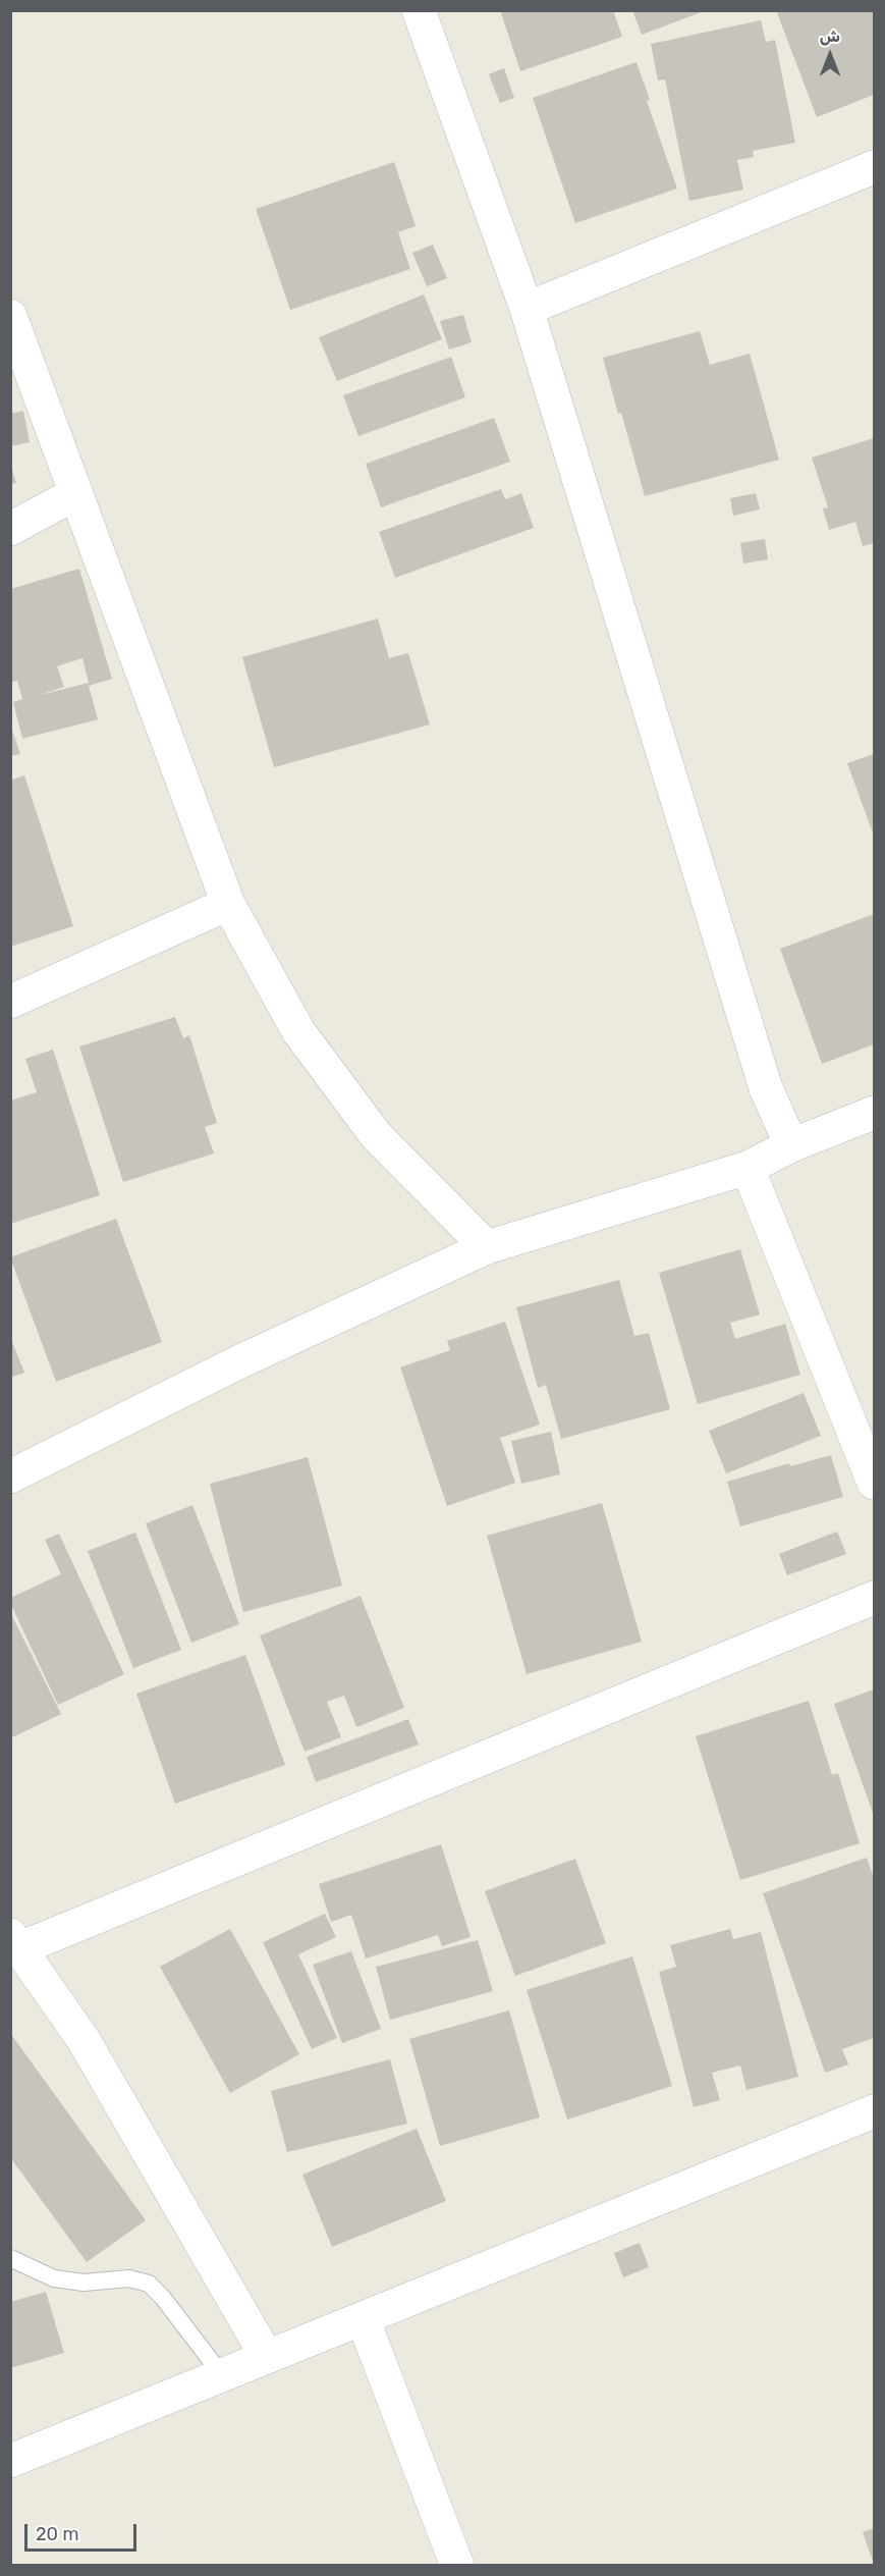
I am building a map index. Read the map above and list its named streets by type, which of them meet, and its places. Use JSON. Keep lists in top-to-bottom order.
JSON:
{
  "scale_bar": "20 m",
  "north": "top"
}
